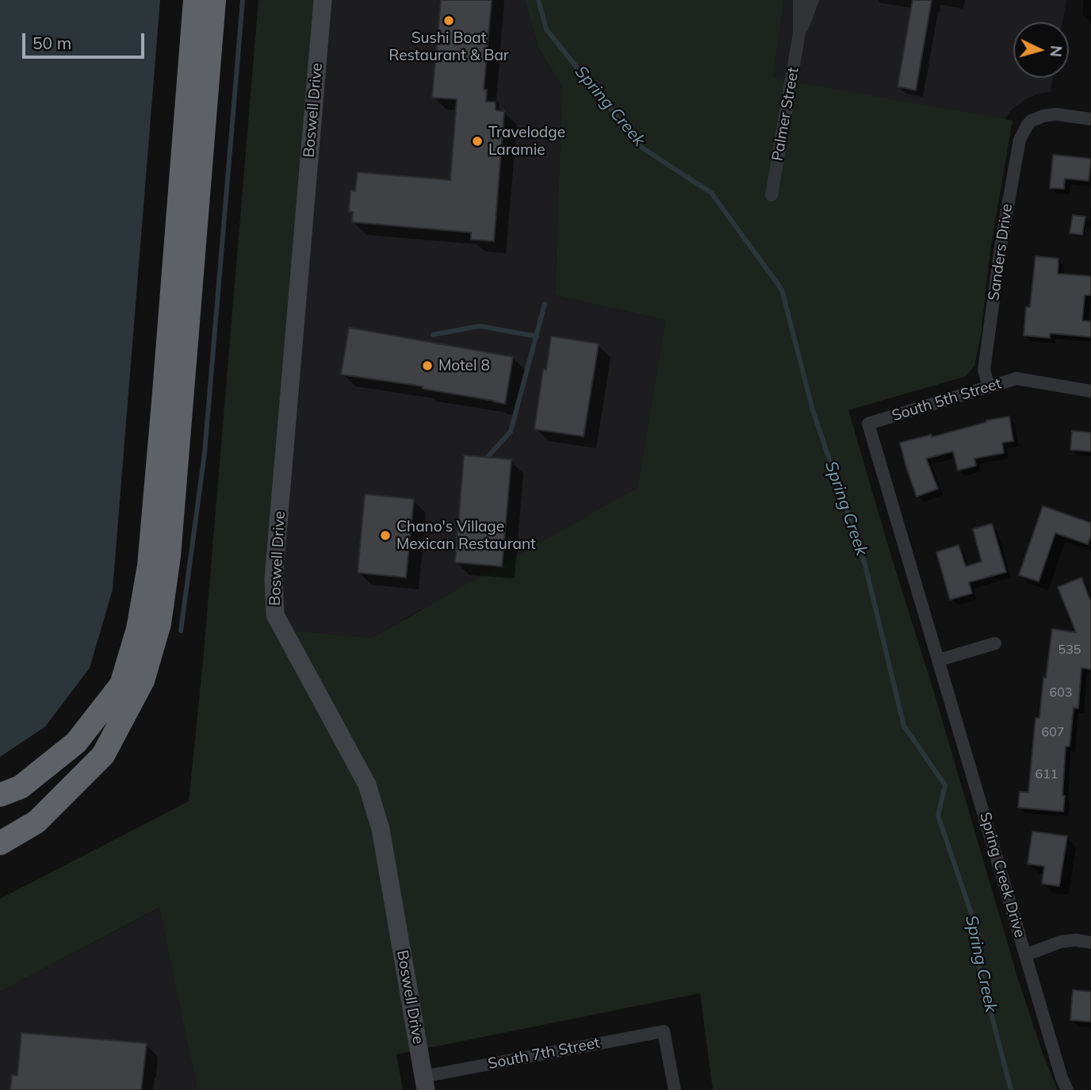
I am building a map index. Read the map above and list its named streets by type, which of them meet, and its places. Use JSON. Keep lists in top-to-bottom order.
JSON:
{
  "streets": {
    "street": [
      "Boswell Drive",
      "Palmer Street",
      "Sanders Drive",
      "South 5th Street",
      "Spring Creek Drive",
      "South 7th Street"
    ]
  },
  "crossings": [
    ["Boswell Drive", "South 7th Street"],
    ["Sanders Drive", "South 5th Street"],
    ["South 5th Street", "Spring Creek Drive"]
  ],
  "water": ["Spring Creek"],
  "places": [
    "Sushi Boat Restaurant & Bar",
    "Travelodge Laramie",
    "Motel 8",
    "Chano's Village Mexican Restaurant"
  ],
  "house_numbers": [
    "535",
    "603",
    "607",
    "611"
  ],
  "scale_bar": "50 m",
  "north": "right"
}
